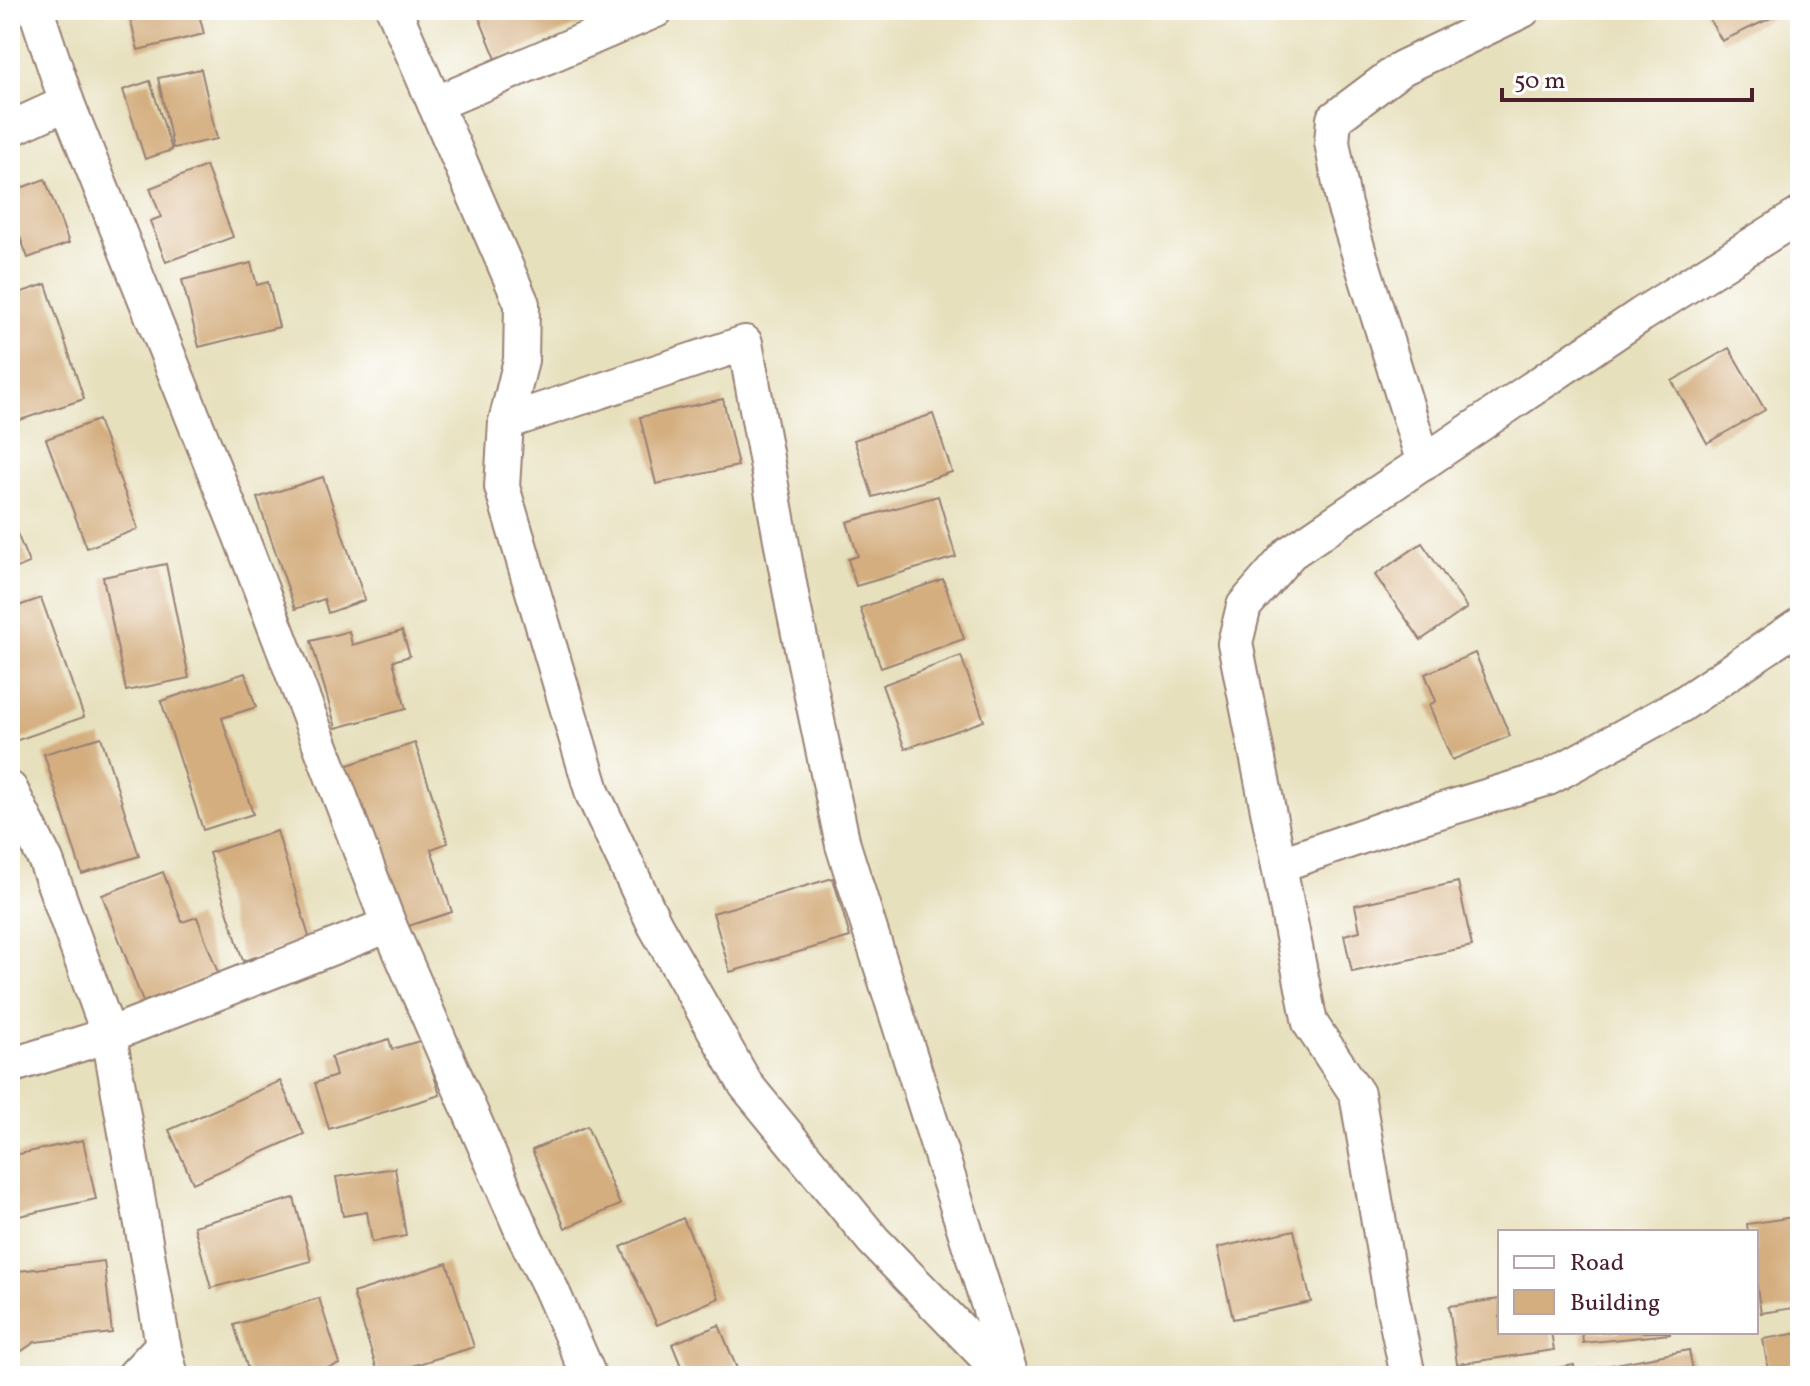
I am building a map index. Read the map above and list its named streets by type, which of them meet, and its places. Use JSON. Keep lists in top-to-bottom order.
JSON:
{
  "legend": ["Road", "Building"],
  "scale_bar": "50 m"
}
